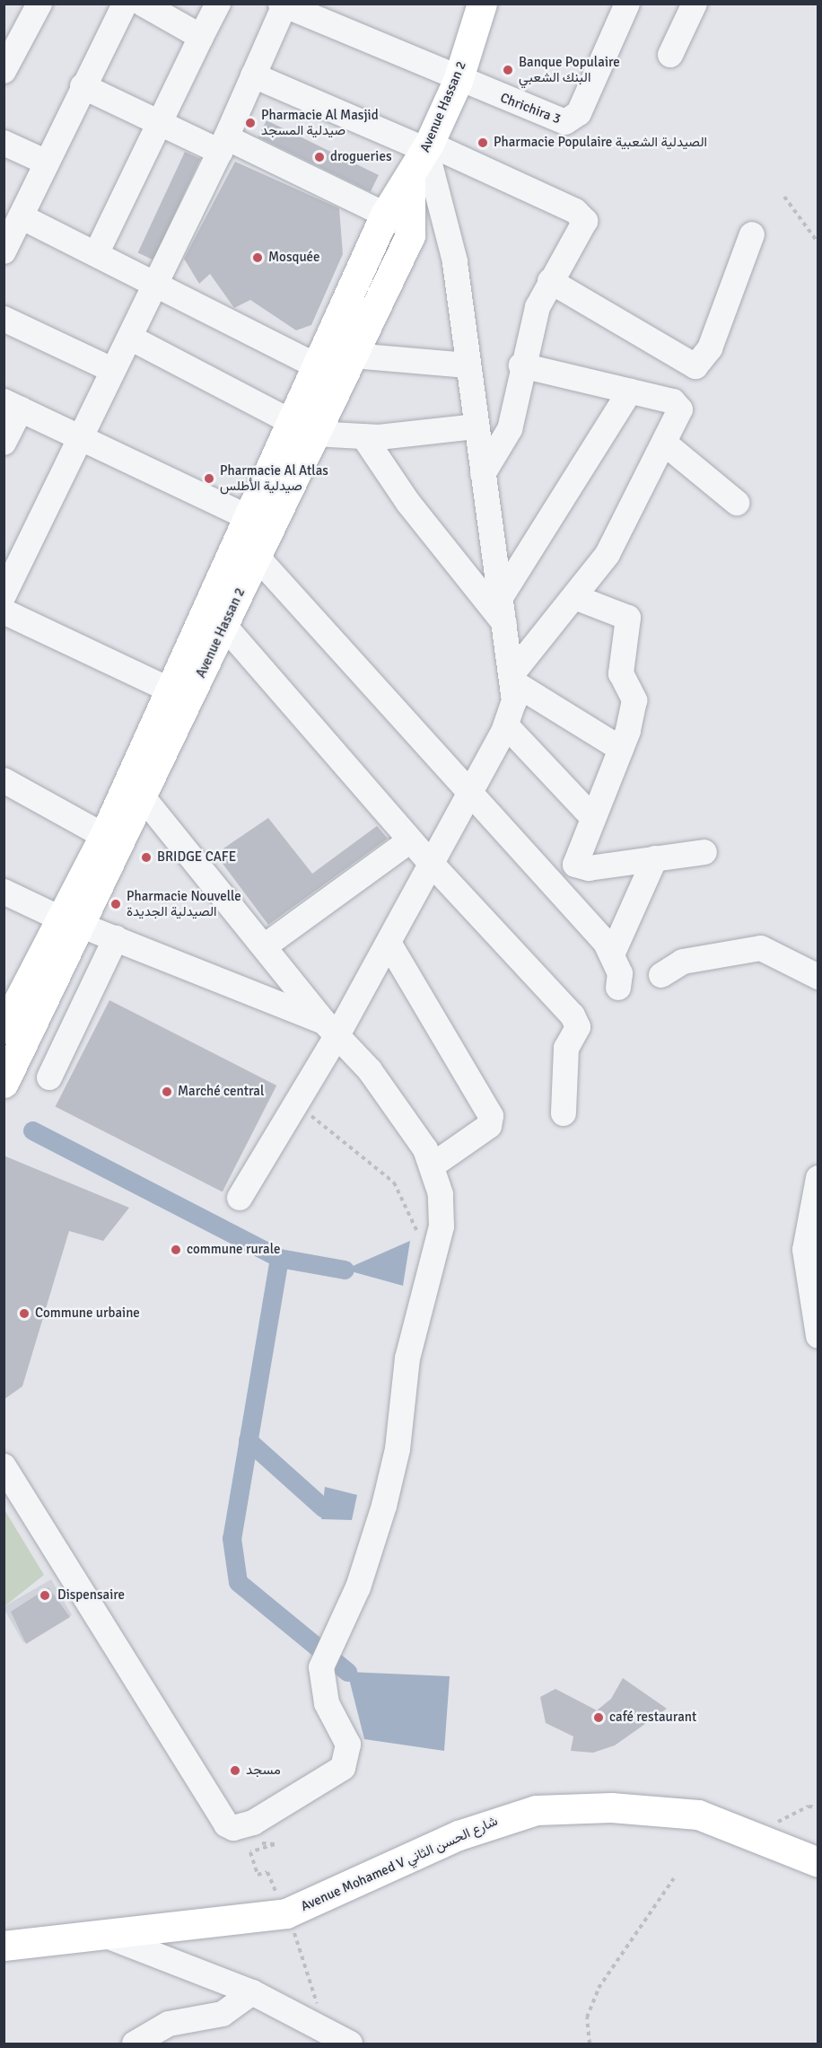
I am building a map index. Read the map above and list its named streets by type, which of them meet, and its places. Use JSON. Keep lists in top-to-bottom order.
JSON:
{
  "streets": {
    "main road": ["Avenue Hassan 2", "Avenue Mohamed V شارع الحسن الثاني"],
    "street": ["Chrichira 3"]
  },
  "crossings": [
    ["Avenue Hassan 2", "Chrichira 3"]
  ],
  "places": [
    "Banque Populaire البنك الشعبي",
    "Pharmacie Al Masjid صيدلية المسجد",
    "Pharmacie Populaire الصيدلية الشعبية",
    "drogueries",
    "Mosquée",
    "Pharmacie Al Atlas صيدلية الأطلس",
    "BRIDGE CAFE",
    "Pharmacie Nouvelle الصيدلية الجديدة",
    "Marché central",
    "commune rurale",
    "Commune urbaine",
    "Dispensaire",
    "café restaurant",
    "مسجد"
  ]
}
